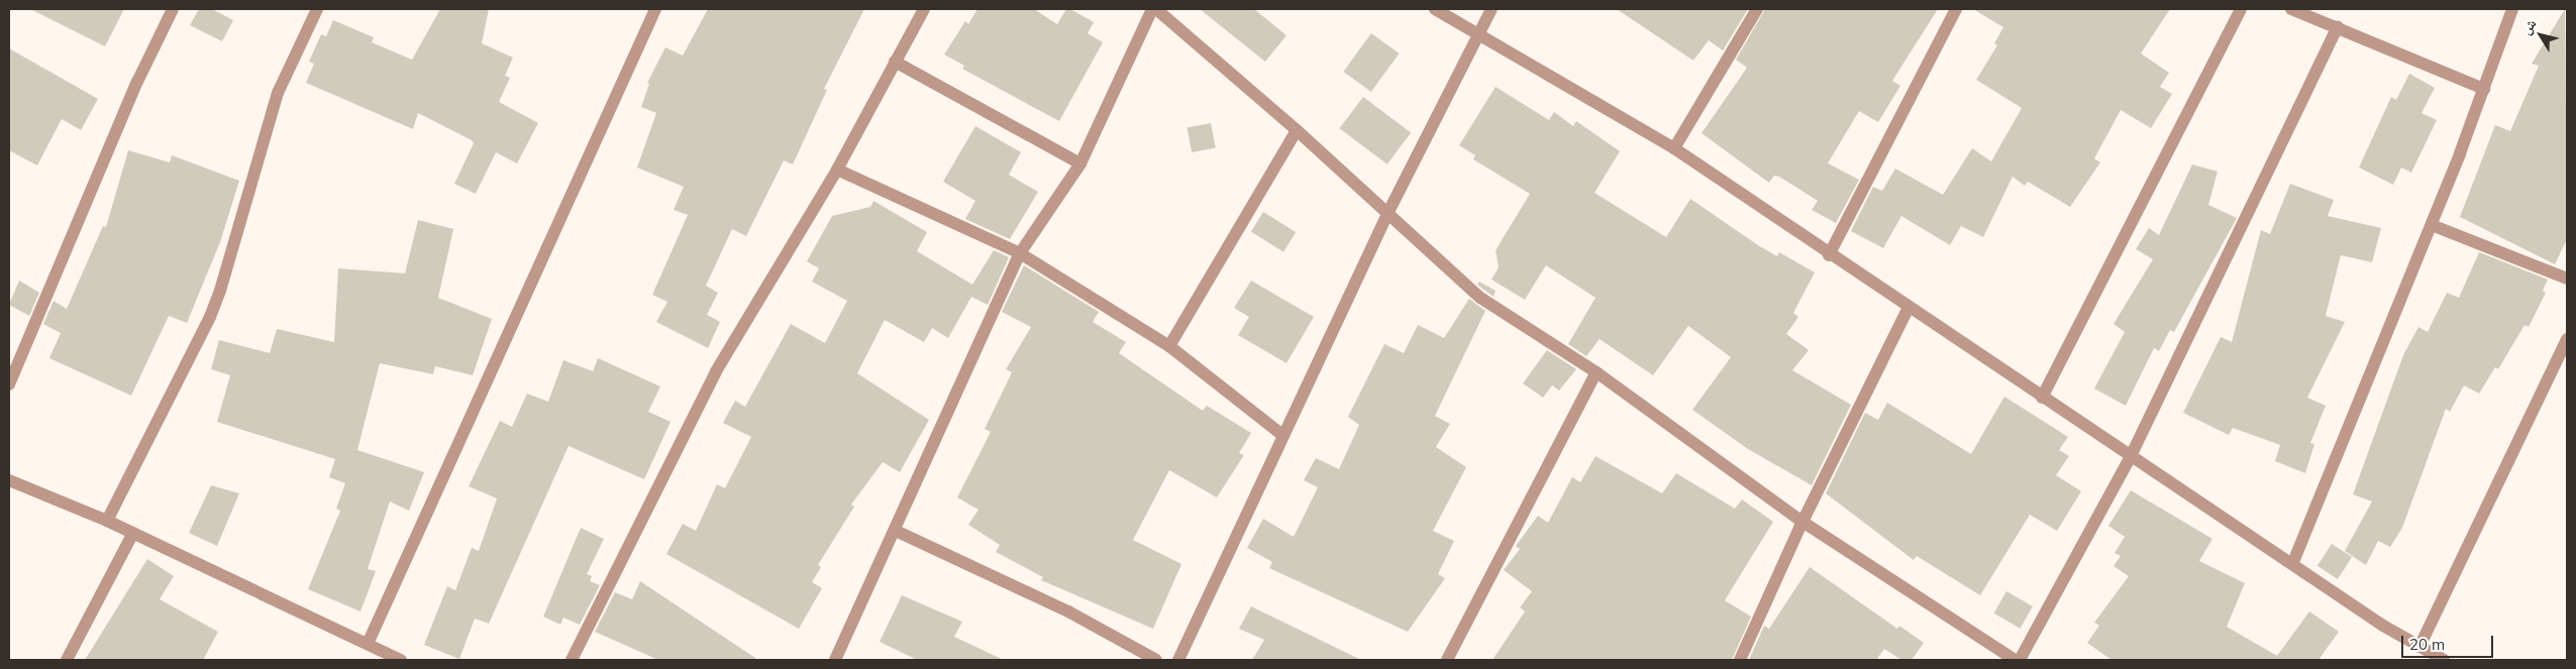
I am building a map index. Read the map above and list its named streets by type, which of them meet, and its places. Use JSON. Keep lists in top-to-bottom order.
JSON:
{
  "scale_bar": "20 m",
  "north": "top left"
}
